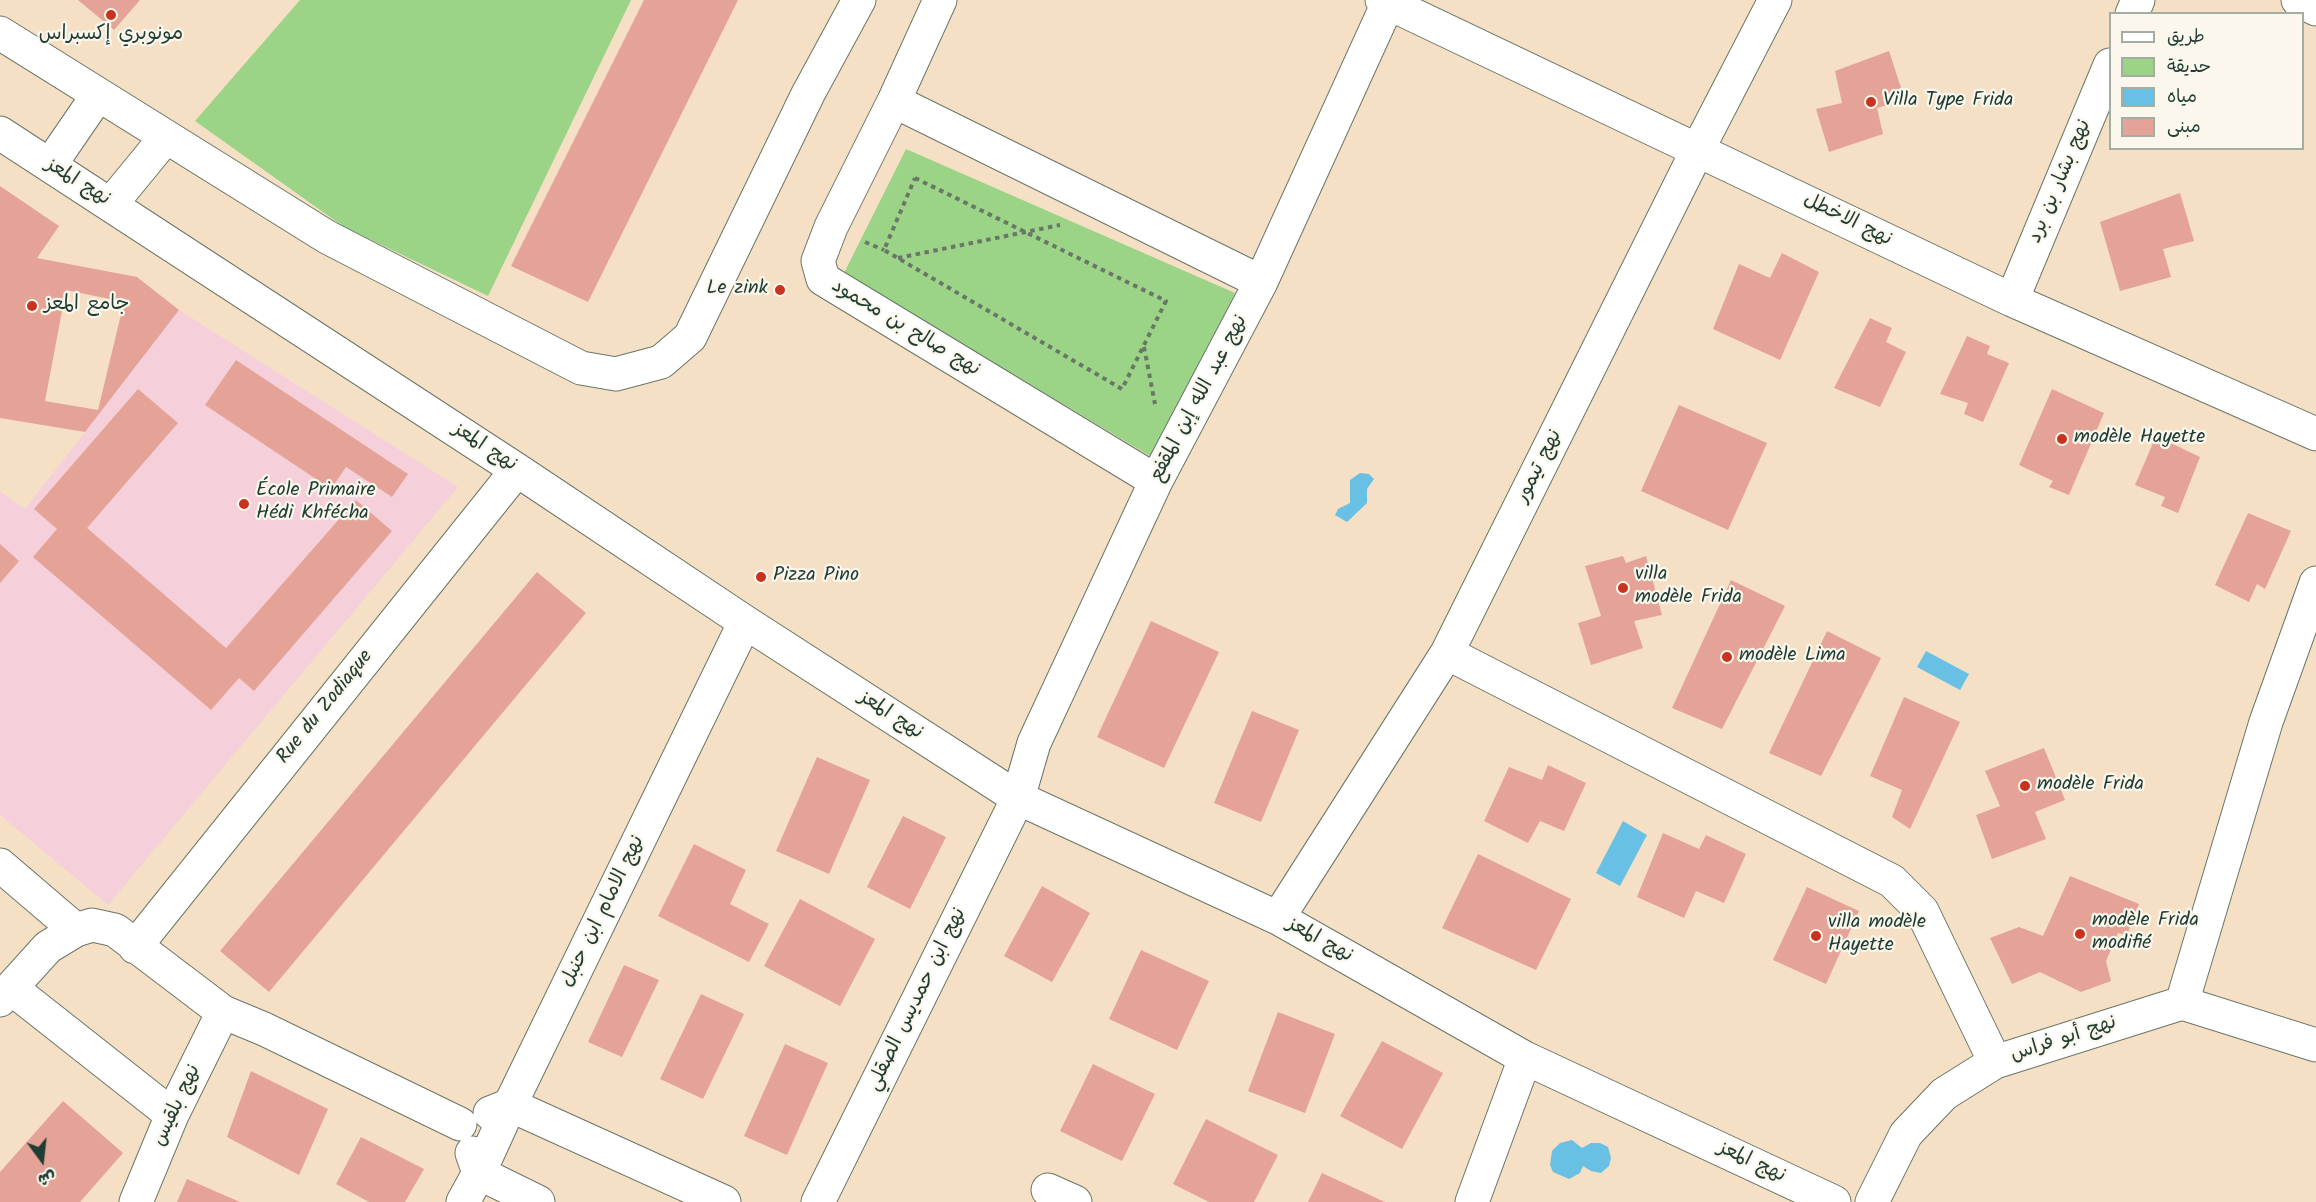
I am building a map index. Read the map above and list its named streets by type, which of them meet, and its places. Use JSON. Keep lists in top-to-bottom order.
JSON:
{
  "streets": {
    "street": [
      "نهج بشار بن برد",
      "نهج المعز",
      "نهج الاخطل",
      "نهج صالح بن محمود",
      "نهج عبد الله إبن المقفع",
      "نهج تيمور",
      "Rue du Zodiaque",
      "نهج الامام ابن حنبل",
      "نهج ابن حمديس الصقلي",
      "نهج أبو فراس",
      "نهج بلقيس"
    ]
  },
  "crossings": [
    ["نهج بشار بن برد", "نهج الاخطل"],
    ["نهج المعز", "نهج عبد الله إبن المقفع"],
    ["نهج المعز", "نهج تيمور"],
    ["نهج المعز", "Rue du Zodiaque"],
    ["نهج المعز", "نهج الامام ابن حنبل"],
    ["نهج المعز", "نهج ابن حمديس الصقلي"],
    ["نهج الاخطل", "نهج عبد الله إبن المقفع"],
    ["نهج الاخطل", "نهج تيمور"],
    ["نهج صالح بن محمود", "نهج عبد الله إبن المقفع"],
    ["نهج عبد الله إبن المقفع", "نهج ابن حمديس الصقلي"]
  ],
  "places": [
    "مونوبري إكسبراس",
    "Villa Type Frida",
    "Le zink",
    "جامع المعز",
    "modèle Hayette",
    "École Primaire Hédi Khfécha",
    "Pizza Pino",
    "villa modèle Frida",
    "modèle Lima",
    "modèle Frida",
    "modèle Frida modifié",
    "villa modèle Hayette"
  ],
  "legend": [
    "طريق",
    "حديقة",
    "مياه",
    "مبنى"
  ],
  "north": "bottom"
}
